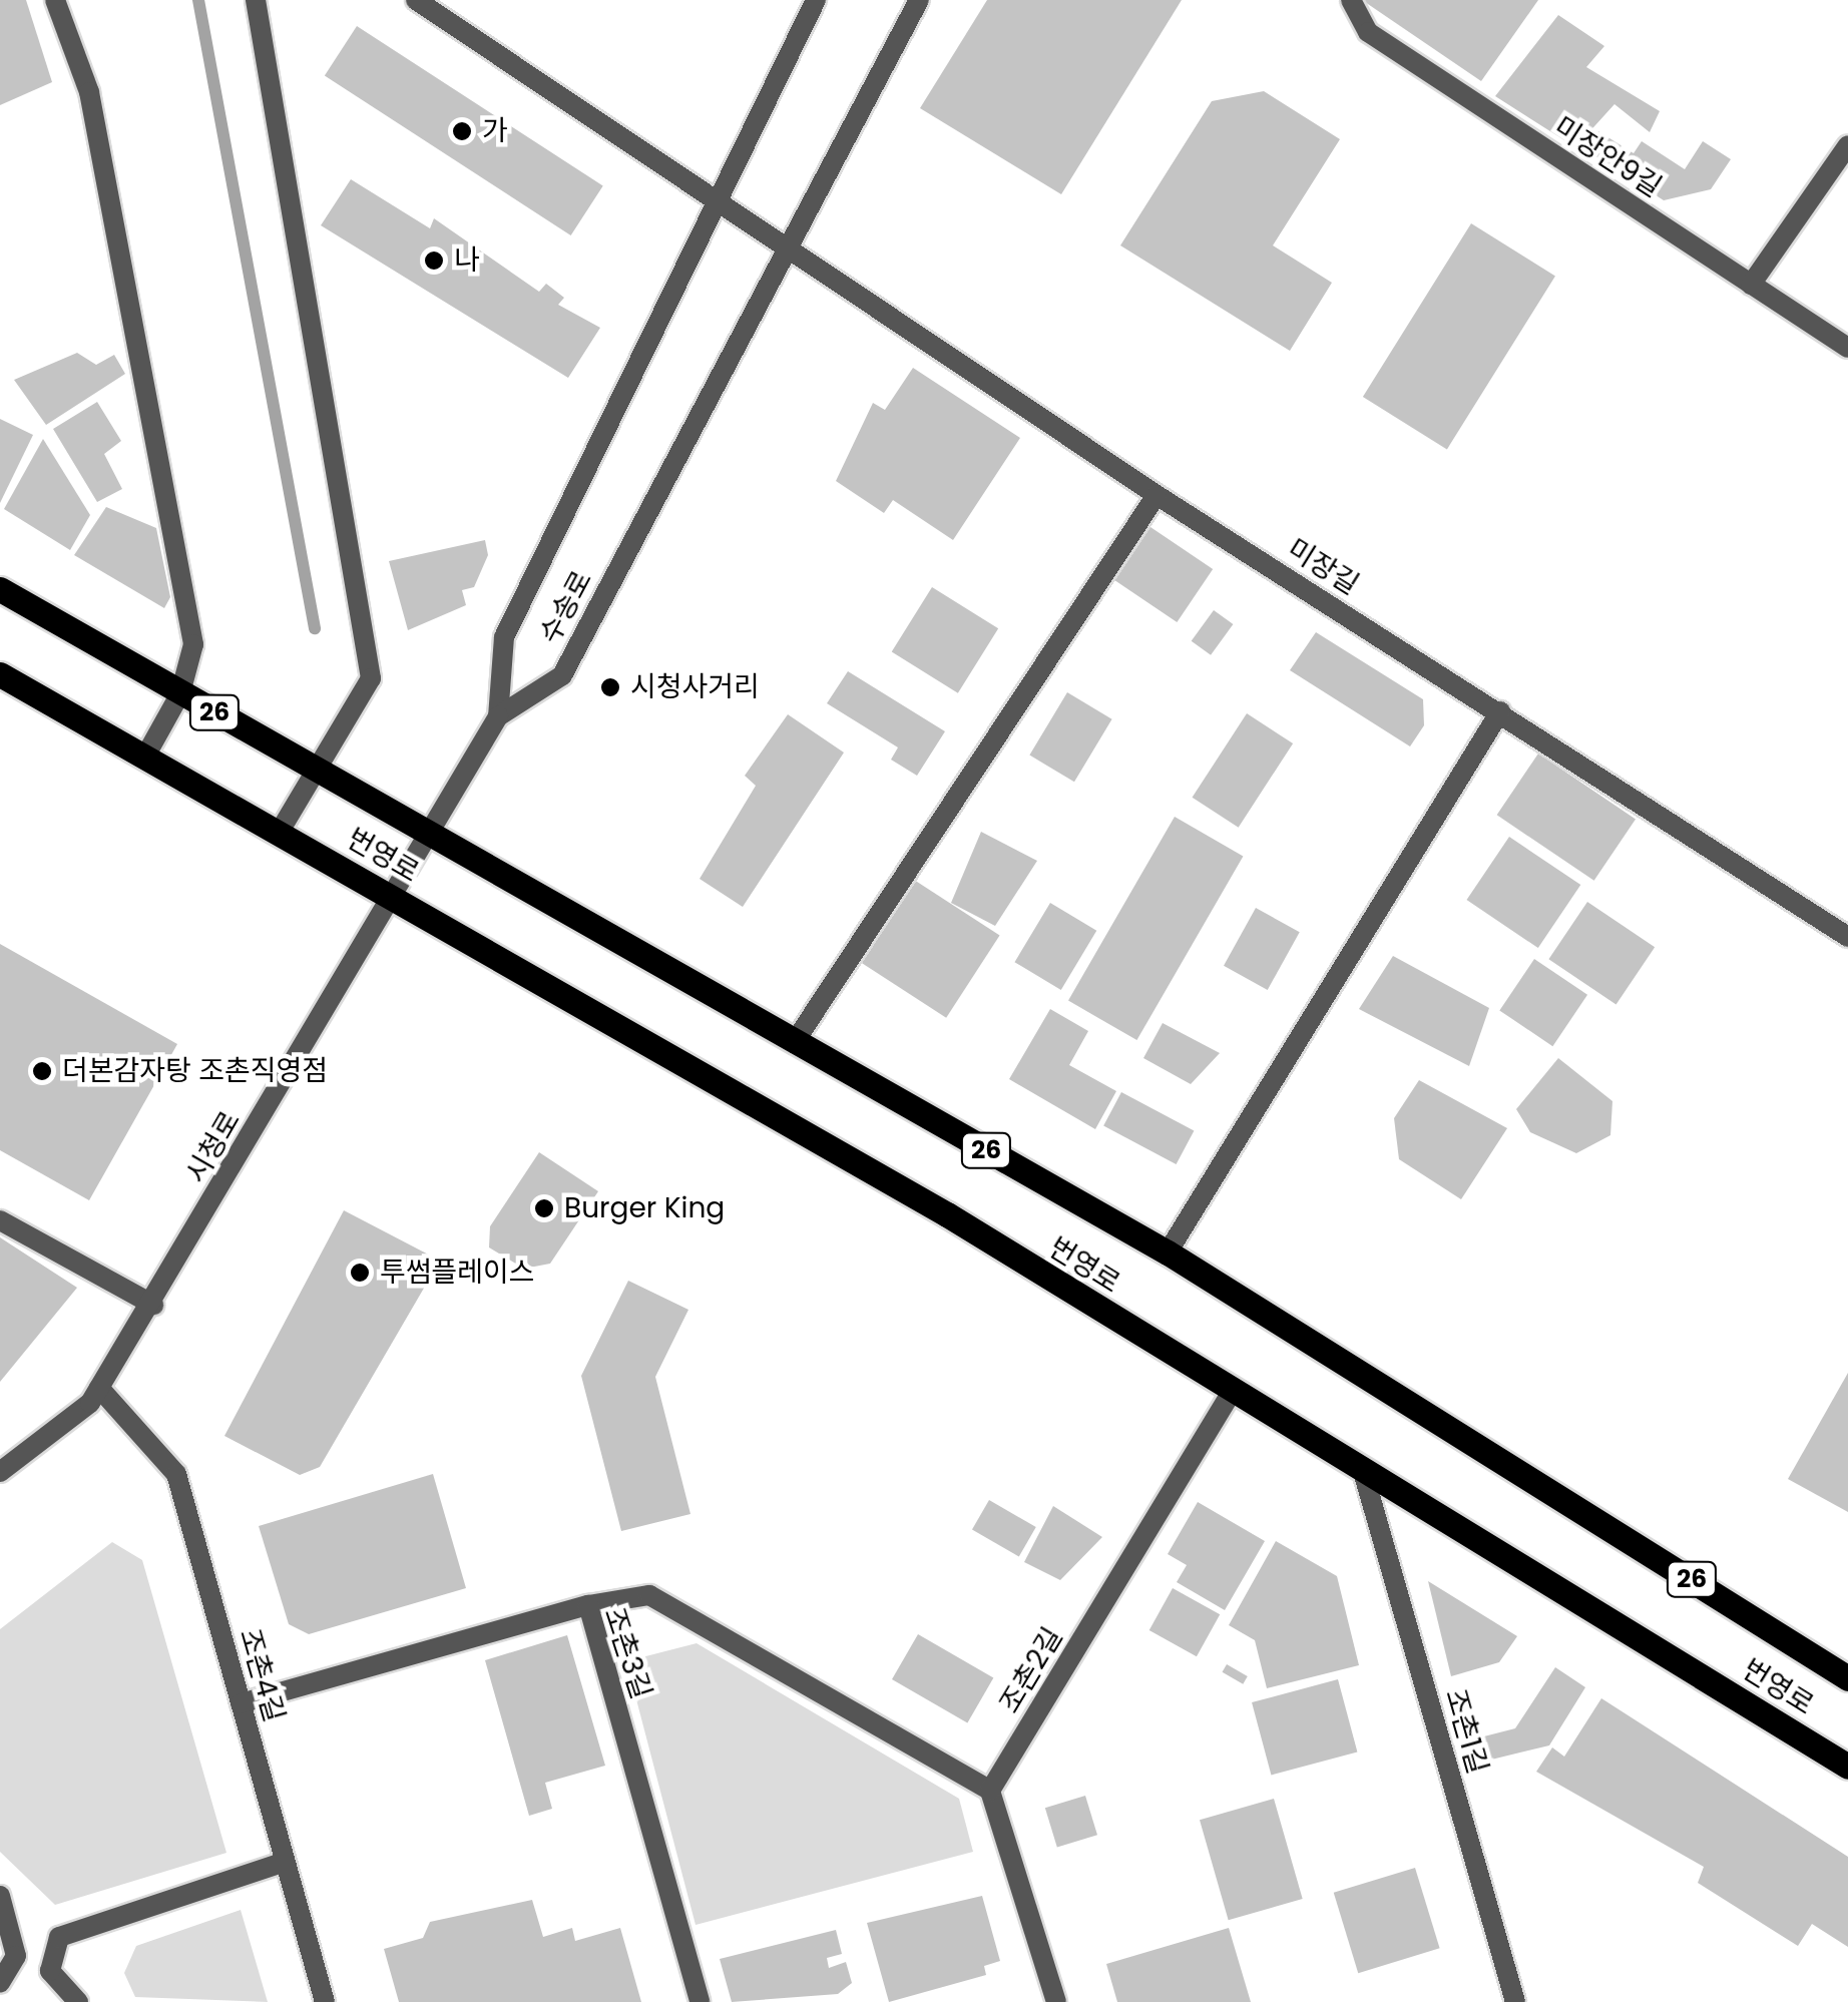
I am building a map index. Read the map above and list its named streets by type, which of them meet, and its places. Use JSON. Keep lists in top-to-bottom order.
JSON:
{
  "streets": {
    "main road": ["26", "번영로"],
    "street": [
      "미장안9길",
      "미장길",
      "수송로",
      "시청로",
      "조촌3길",
      "조촌2길",
      "조촌4길",
      "조촌1길"
    ]
  },
  "crossings": [
    ["미장길", "수송로"],
    ["수송로", "시청로"],
    ["번영로", "시청로"],
    ["번영로", "조촌2길"],
    ["번영로", "조촌1길"],
    ["시청로", "조촌4길"],
    ["조촌3길", "조촌4길"]
  ],
  "places": [
    "가",
    "나",
    "시청사거리",
    "더본감자탕 조촌직영점",
    "Burger King",
    "투썸플레이스"
  ]
}
